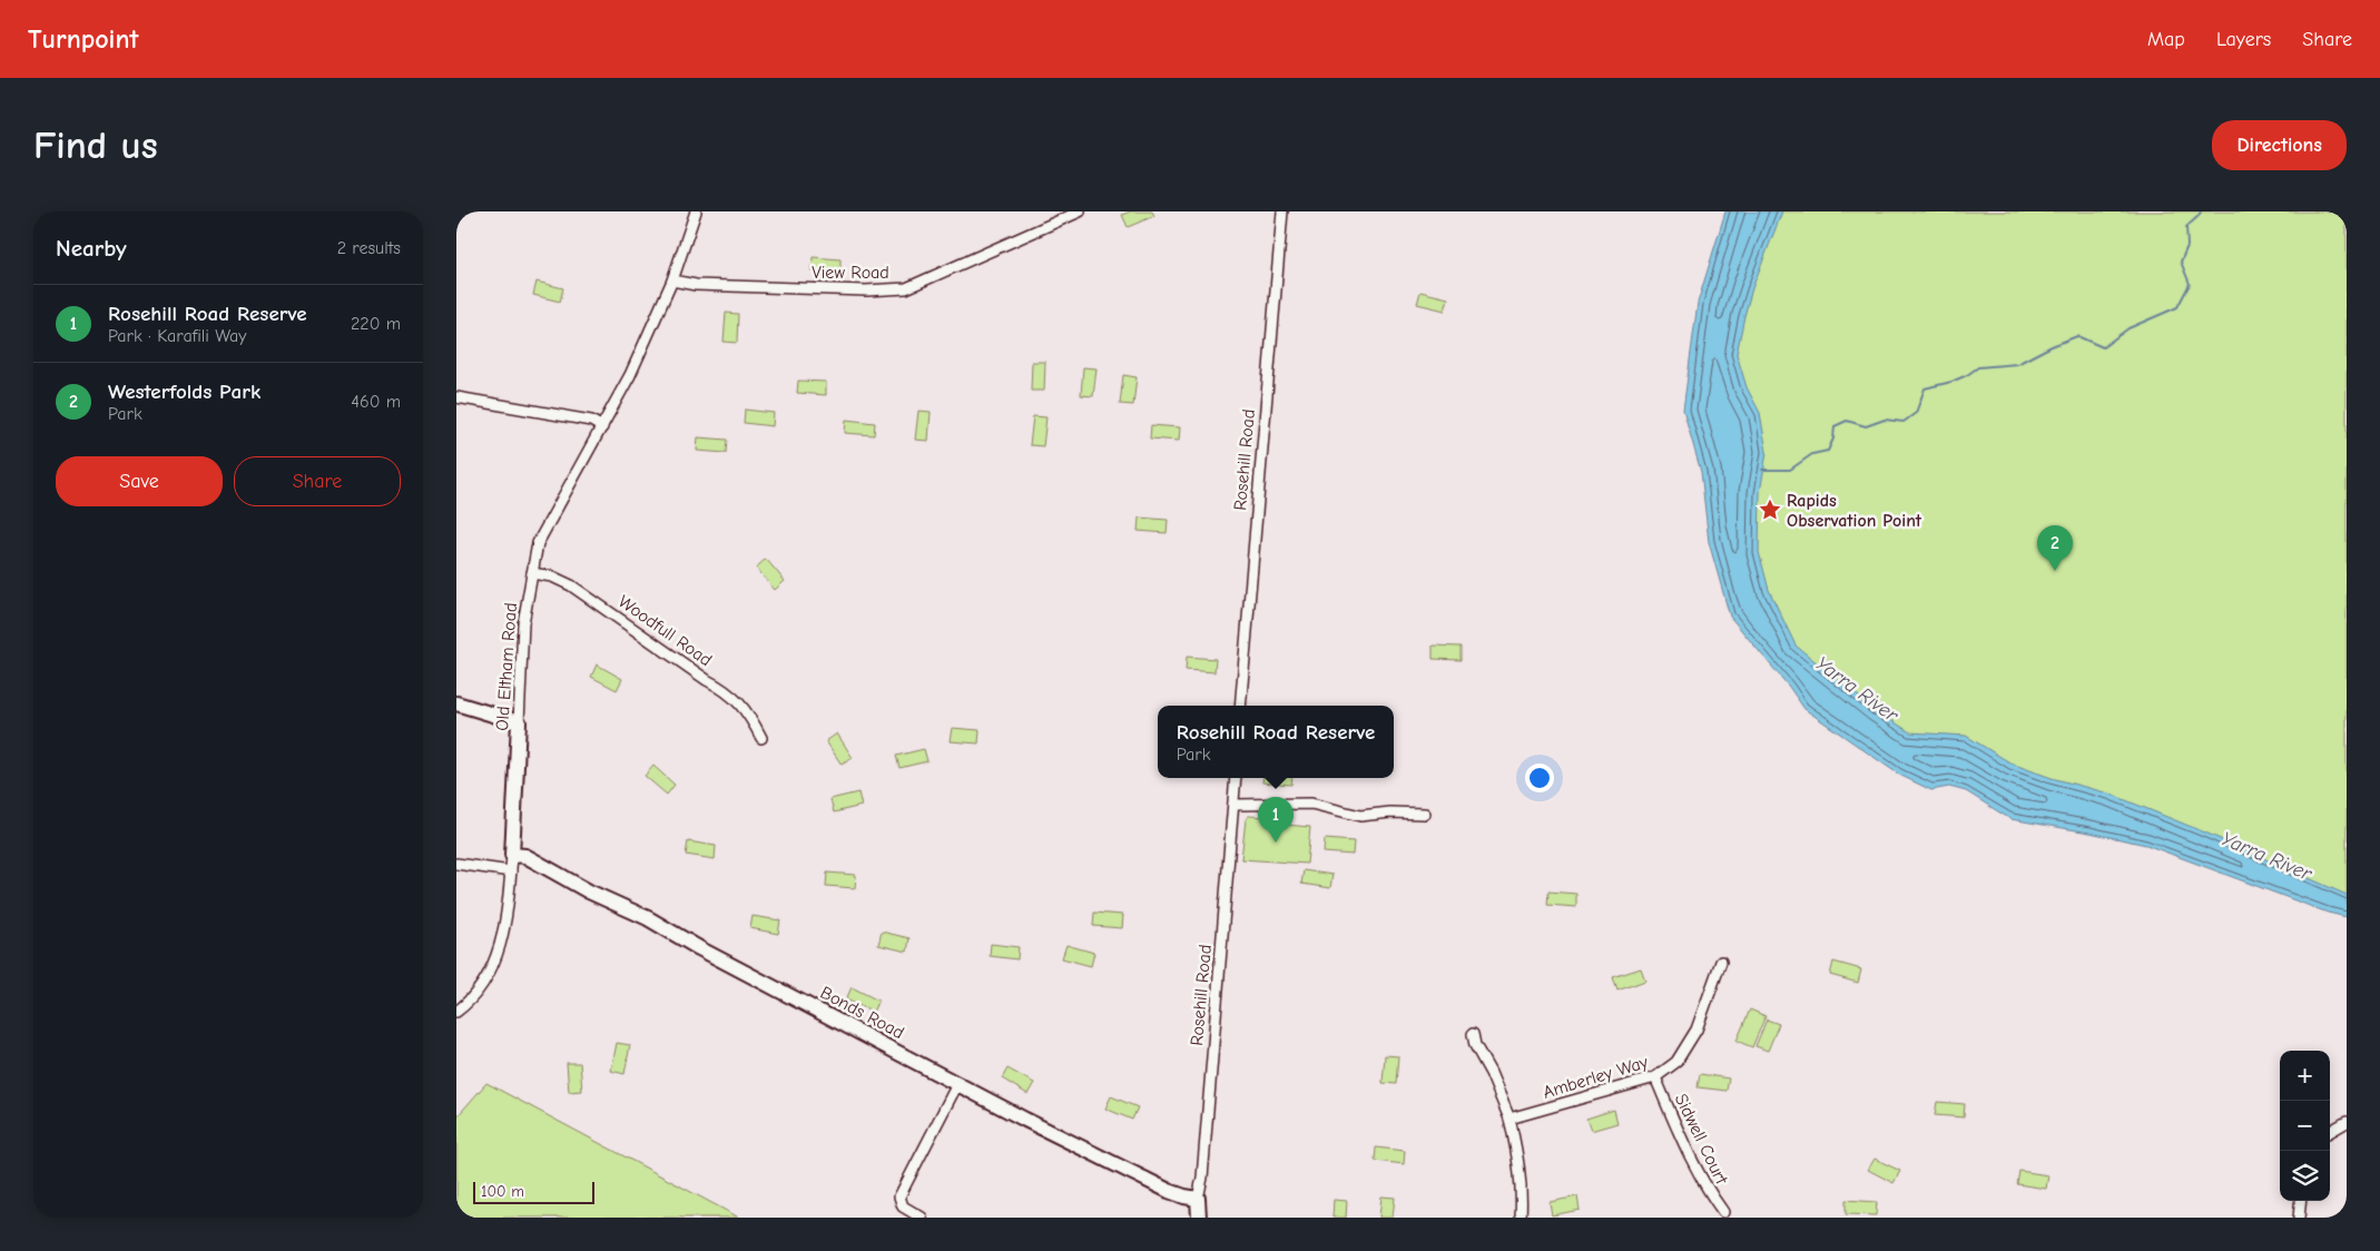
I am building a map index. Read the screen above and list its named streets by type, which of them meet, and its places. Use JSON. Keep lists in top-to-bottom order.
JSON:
{
  "streets": {
    "street": [
      "View Road",
      "Rosehill Road",
      "Woodfull Road",
      "Old Eltham Road",
      "Bonds Road",
      "Amberley Way",
      "Sidwell Court"
    ]
  },
  "crossings": [
    ["View Road", "Old Eltham Road"],
    ["Rosehill Road", "Bonds Road"],
    ["Woodfull Road", "Old Eltham Road"],
    ["Old Eltham Road", "Bonds Road"],
    ["Amberley Way", "Sidwell Court"]
  ],
  "water": ["Yarra River"],
  "places": {
    "place": ["Rapids Observation Point"]
  },
  "scale_bar": "100 m",
  "page": {
    "header": "Turnpoint",
    "nav": ["Map", "Layers", "Share"],
    "buttons": [
      "Directions",
      ["Save", "Share"]
    ],
    "title": "Find us",
    "heading": ["Nearby", "2 results"],
    "list": [
      {
        "mark": "1",
        "name": "Rosehill Road Reserve",
        "note": "Park · Karafili Way",
        "value": "220 m"
      },
      {
        "mark": "2",
        "name": "Westerfolds Park",
        "note": "Park",
        "value": "460 m"
      }
    ],
    "pins": ["2", "1"],
    "popup": ["Rosehill Road Reserve", "Park"],
    "map_buttons": ["+", "−"],
    "scale": "100 m"
  }
}
